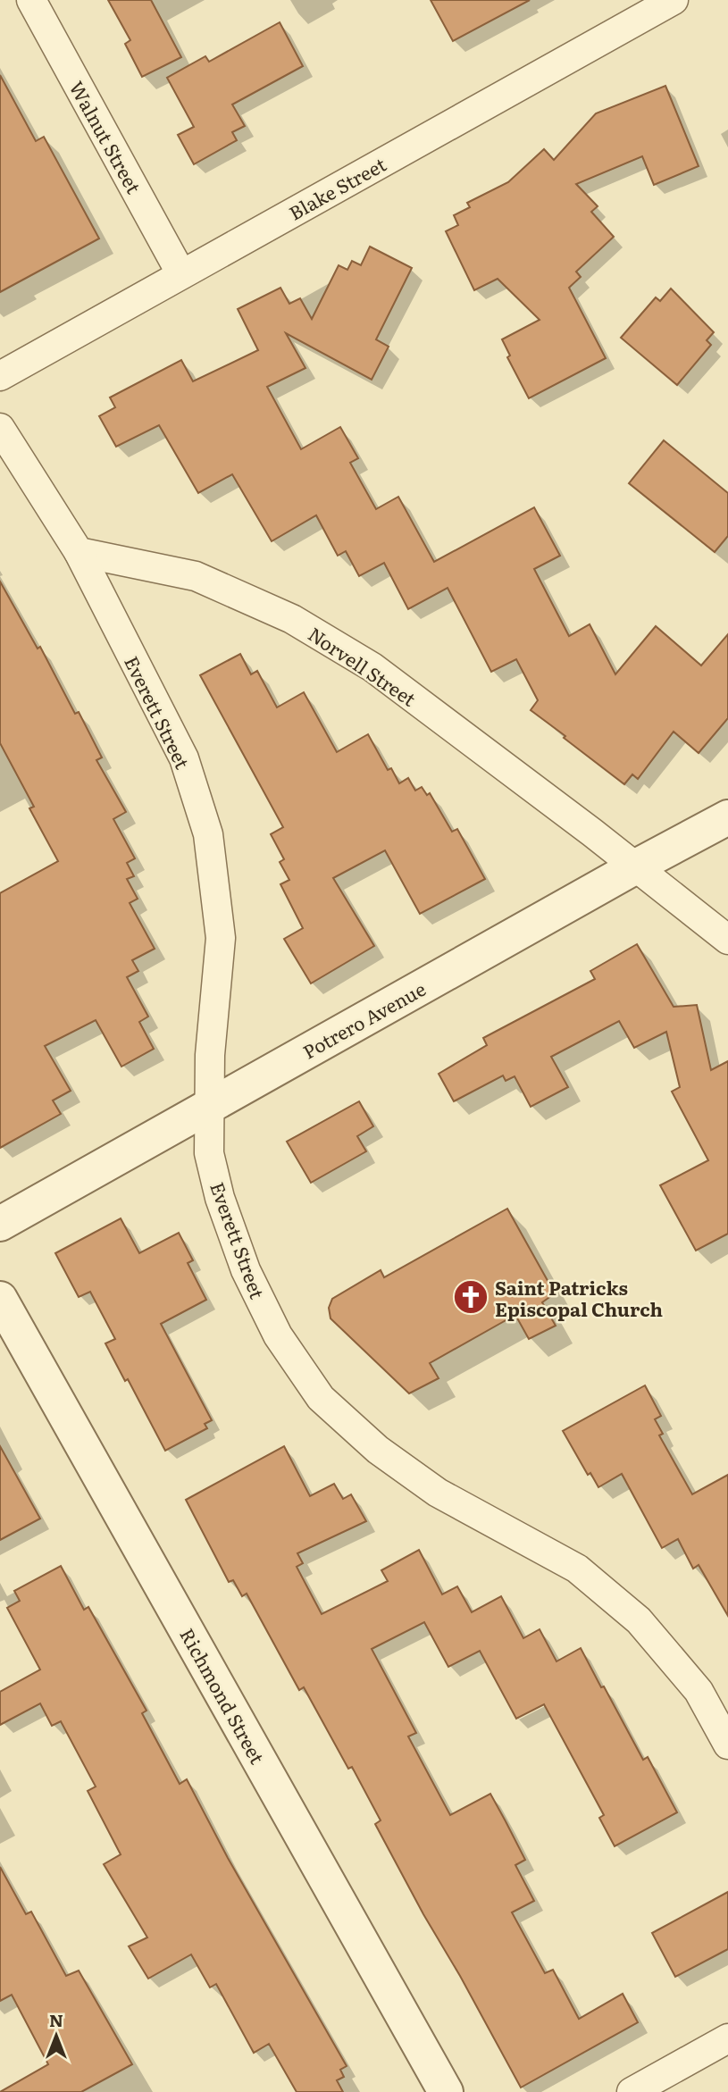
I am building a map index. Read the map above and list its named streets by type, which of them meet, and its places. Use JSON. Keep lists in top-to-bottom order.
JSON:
{
  "streets": {
    "street": [
      "Walnut Street",
      "Blake Street",
      "Norvell Street",
      "Everett Street",
      "Potrero Avenue",
      "Richmond Street"
    ]
  },
  "crossings": [
    ["Walnut Street", "Blake Street"],
    ["Norvell Street", "Everett Street"],
    ["Norvell Street", "Potrero Avenue"],
    ["Everett Street", "Potrero Avenue"]
  ],
  "places": {
    "church": ["Saint Patricks Episcopal Church"]
  },
  "north": "top"
}
